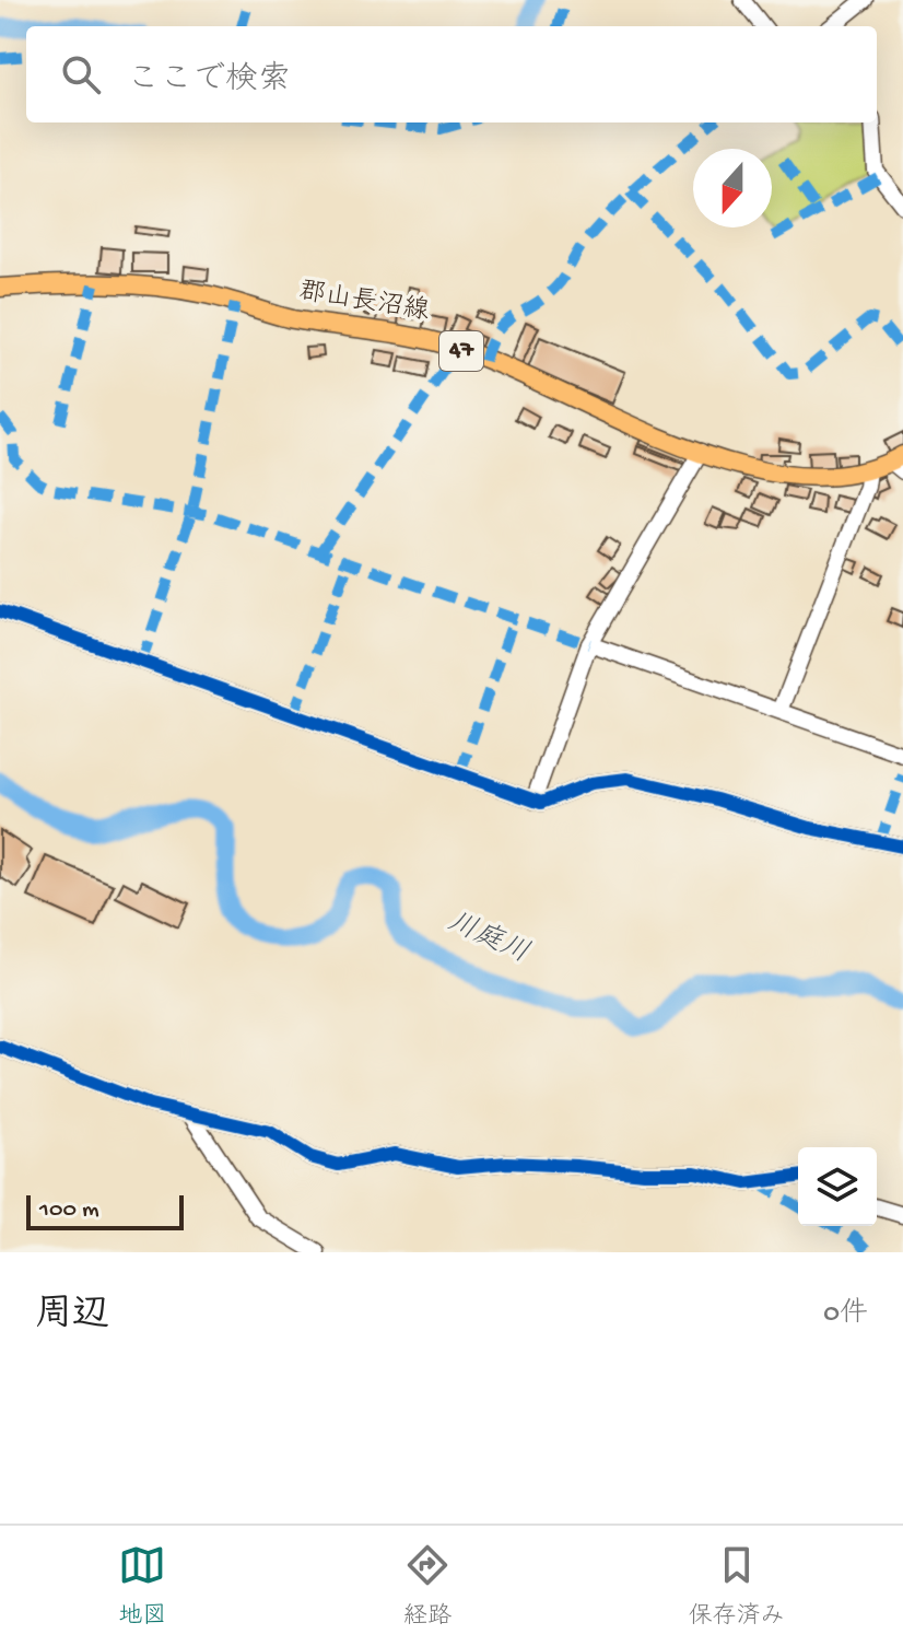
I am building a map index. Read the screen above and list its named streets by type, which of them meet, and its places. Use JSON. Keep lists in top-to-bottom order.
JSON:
{
  "streets": {
    "main road": ["郡山長沼線", "47"]
  },
  "water": ["川庭川"],
  "scale_bar": "100 m",
  "north": "bottom",
  "page": {
    "search": "ここで検索",
    "scale": "100 m",
    "heading": ["周辺", "0件"],
    "nav": ["地図", "経路", "保存済み"]
  }
}
